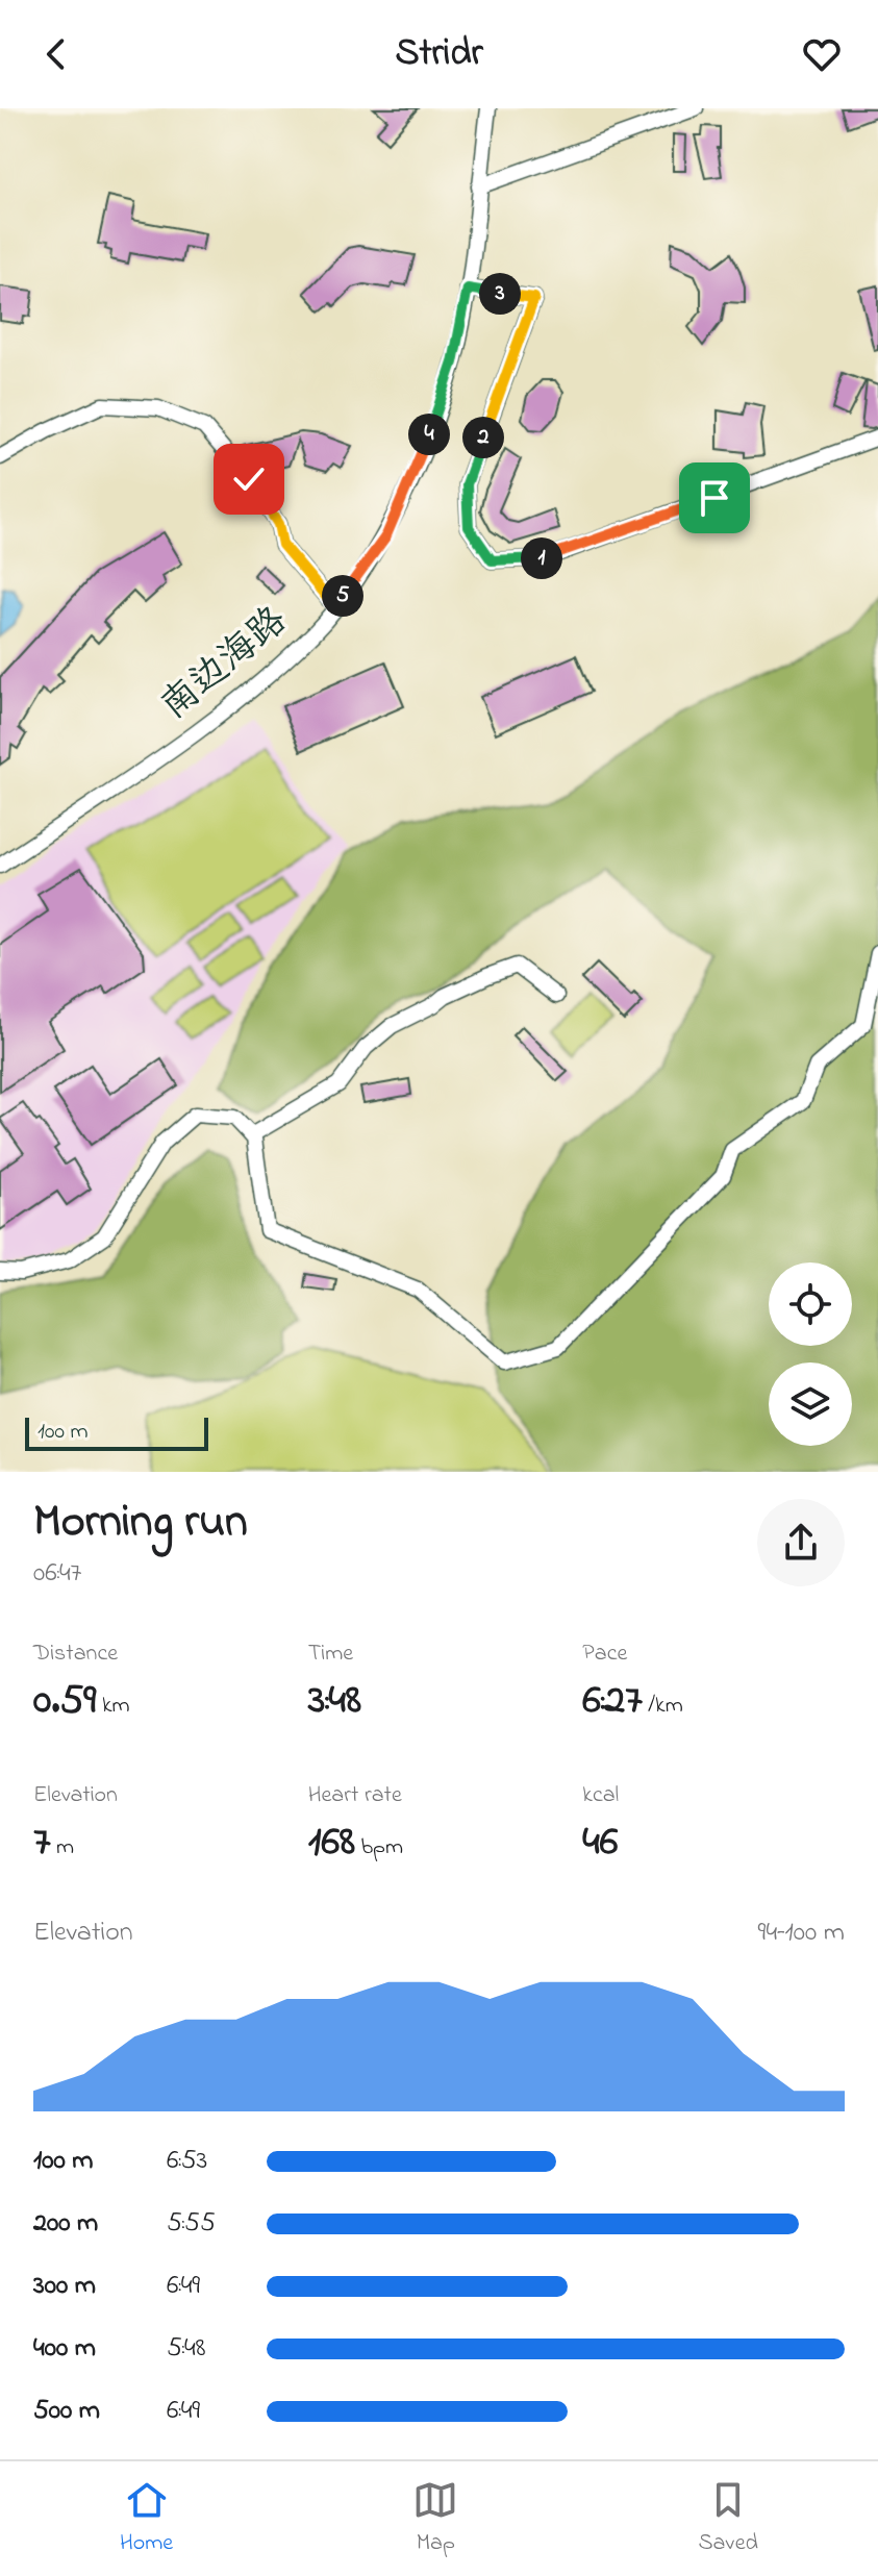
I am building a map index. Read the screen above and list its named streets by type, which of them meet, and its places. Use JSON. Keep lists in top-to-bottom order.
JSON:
{
  "streets": {
    "street": ["南边海路"]
  },
  "scale_bar": "100 m",
  "page": {
    "header": "Stridr",
    "pins": [
      "3",
      "4",
      "2",
      "1",
      "5"
    ],
    "scale": "100 m",
    "heading": ["Morning run", "06:47"],
    "stats": [
      ["Distance", "0.59 km"],
      ["Time", "3:48"],
      ["Pace", "6:27 /km"],
      ["Elevation", "7 m"],
      ["Heart rate", "168 bpm"],
      ["kcal", "46"]
    ],
    "chart": ["Elevation", "94–100 m"],
    "list": [
      {
        "name": "100 m",
        "note": "6:53"
      },
      {
        "name": "200 m",
        "note": "5:55"
      },
      {
        "name": "300 m",
        "note": "6:49"
      },
      {
        "name": "400 m",
        "note": "5:48"
      },
      {
        "name": "500 m",
        "note": "6:49"
      }
    ],
    "tabs": ["Home", "Map", "Saved"]
  }
}
